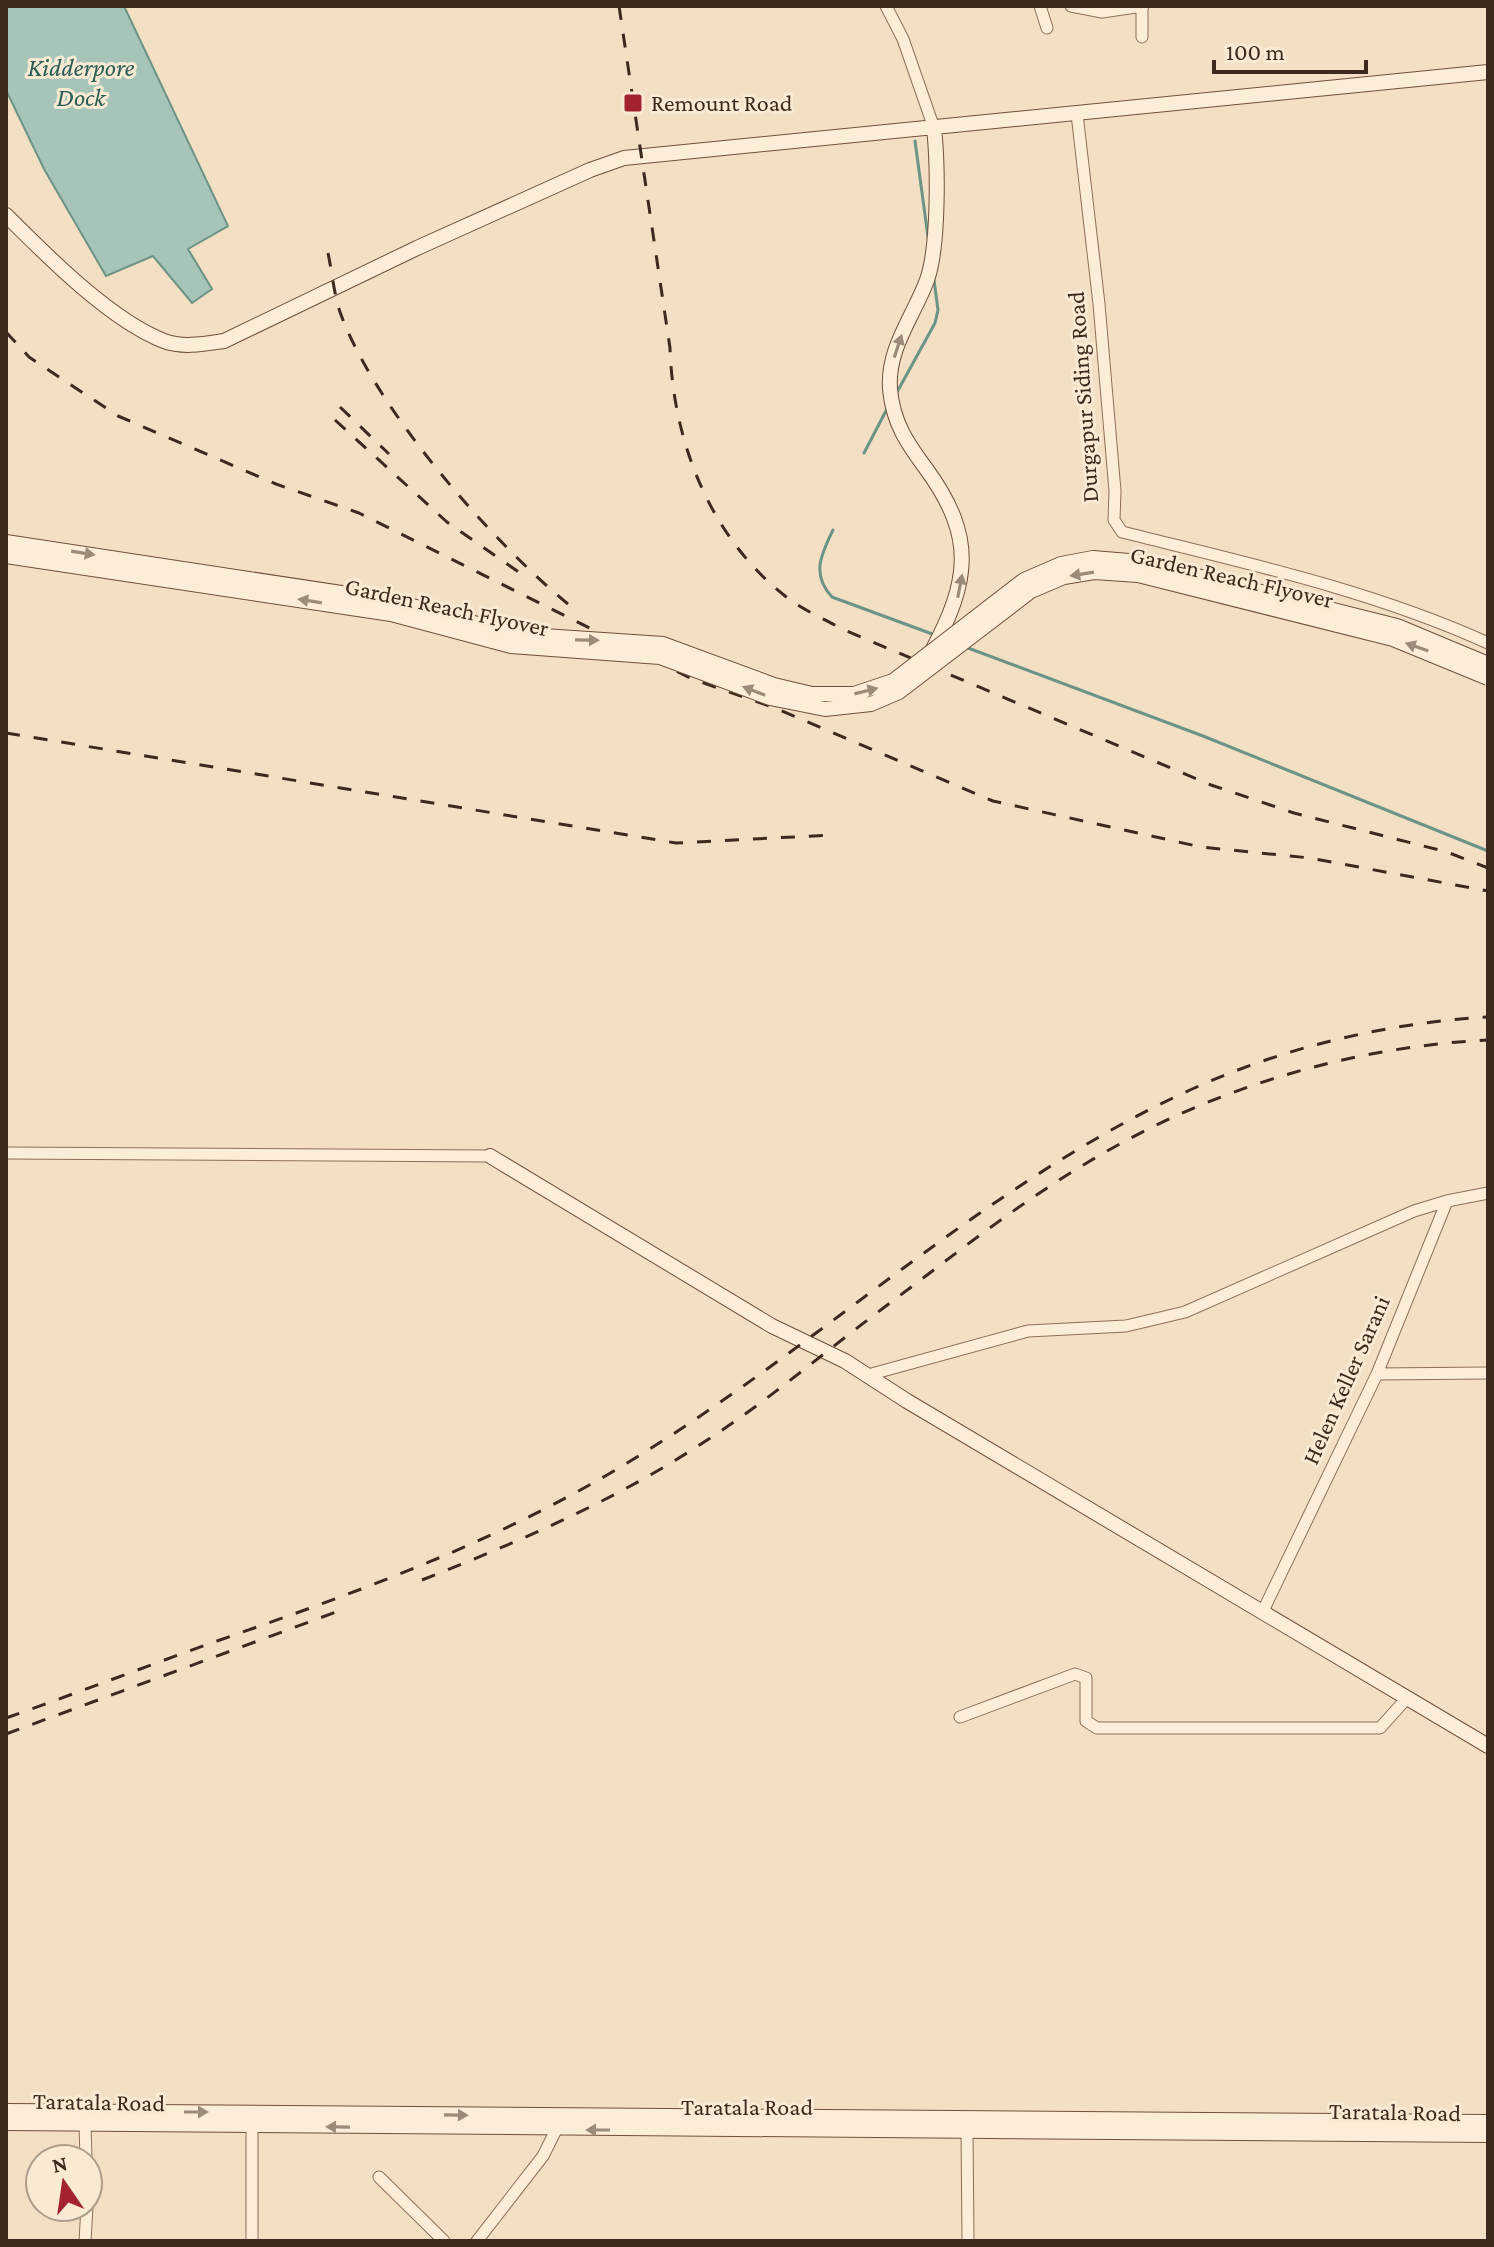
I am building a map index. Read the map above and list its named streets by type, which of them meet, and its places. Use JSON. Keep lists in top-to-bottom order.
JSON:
{
  "streets": {
    "main road": ["Garden Reach Flyover", "Taratala Road"],
    "street": ["Durgapur Siding Road", "Helen Keller Sarani"]
  },
  "water": ["Kidderpore Dock"],
  "places": {
    "transit": ["Remount Road"]
  },
  "scale_bar": "100 m",
  "north": "top"
}
